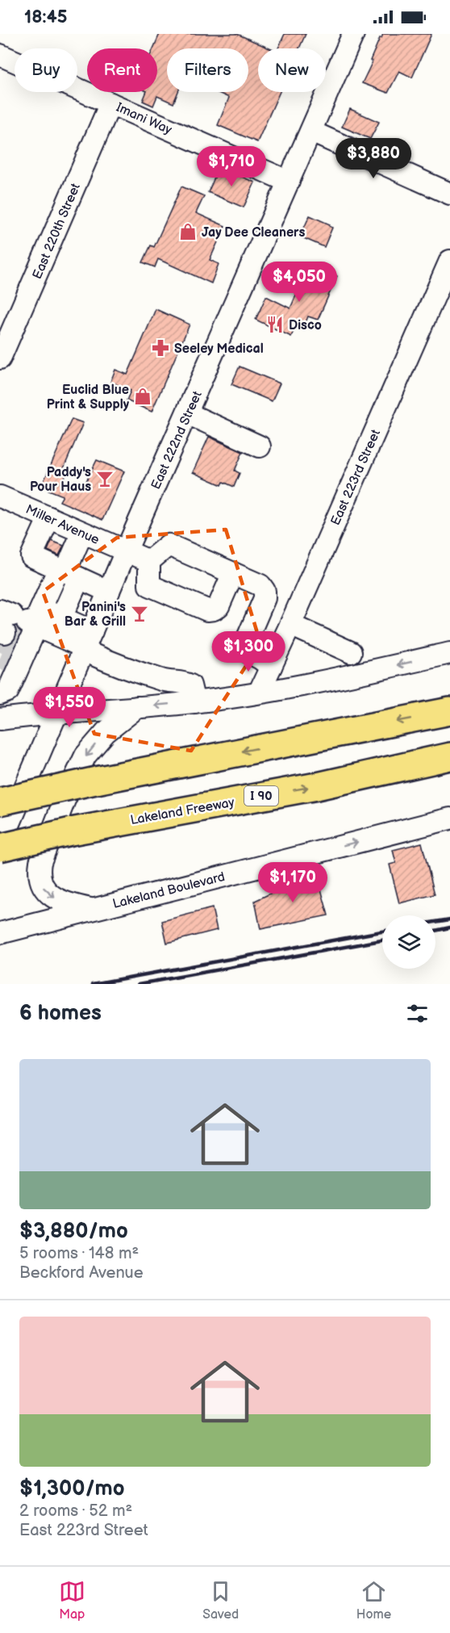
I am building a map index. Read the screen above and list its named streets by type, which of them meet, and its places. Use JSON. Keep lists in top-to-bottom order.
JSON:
{
  "streets": {
    "highway": ["I 90", "Lakeland Freeway"],
    "street": [
      "Imani Way",
      "East 220th Street",
      "East 222nd Street",
      "East 223rd Street",
      "Miller Avenue",
      "Lakeland Boulevard"
    ]
  },
  "crossings": [
    ["Imani Way", "East 220th Street"],
    ["Imani Way", "East 222nd Street"],
    ["East 222nd Street", "Miller Avenue"],
    ["East 222nd Street", "Lakeland Freeway"]
  ],
  "places": {
    "shop": ["Jay Dee Cleaners", "Euclid Blue Print & Supply"],
    "restaurant": ["Disco"],
    "pharmacy": ["Seeley Medical"],
    "bar": ["Paddy's Pour Haus", "Panini's Bar & Grill"]
  },
  "page": {
    "status": "18:45",
    "chip": [
      "Buy",
      "Rent",
      "Filters",
      "New"
    ],
    "price": [
      "$3,880",
      "$1,710",
      "$4,050",
      "$1,300",
      "$1,550",
      "$1,170"
    ],
    "heading": "6 homes",
    "list": [
      {
        "name": "$3,880/mo",
        "note": "5 rooms · 148 m² · Beckford Avenue"
      },
      {
        "name": "$1,300/mo",
        "note": "2 rooms · 52 m² · East 223rd Street"
      }
    ],
    "tabs": ["Map", "Saved", "Home"]
  }
}
